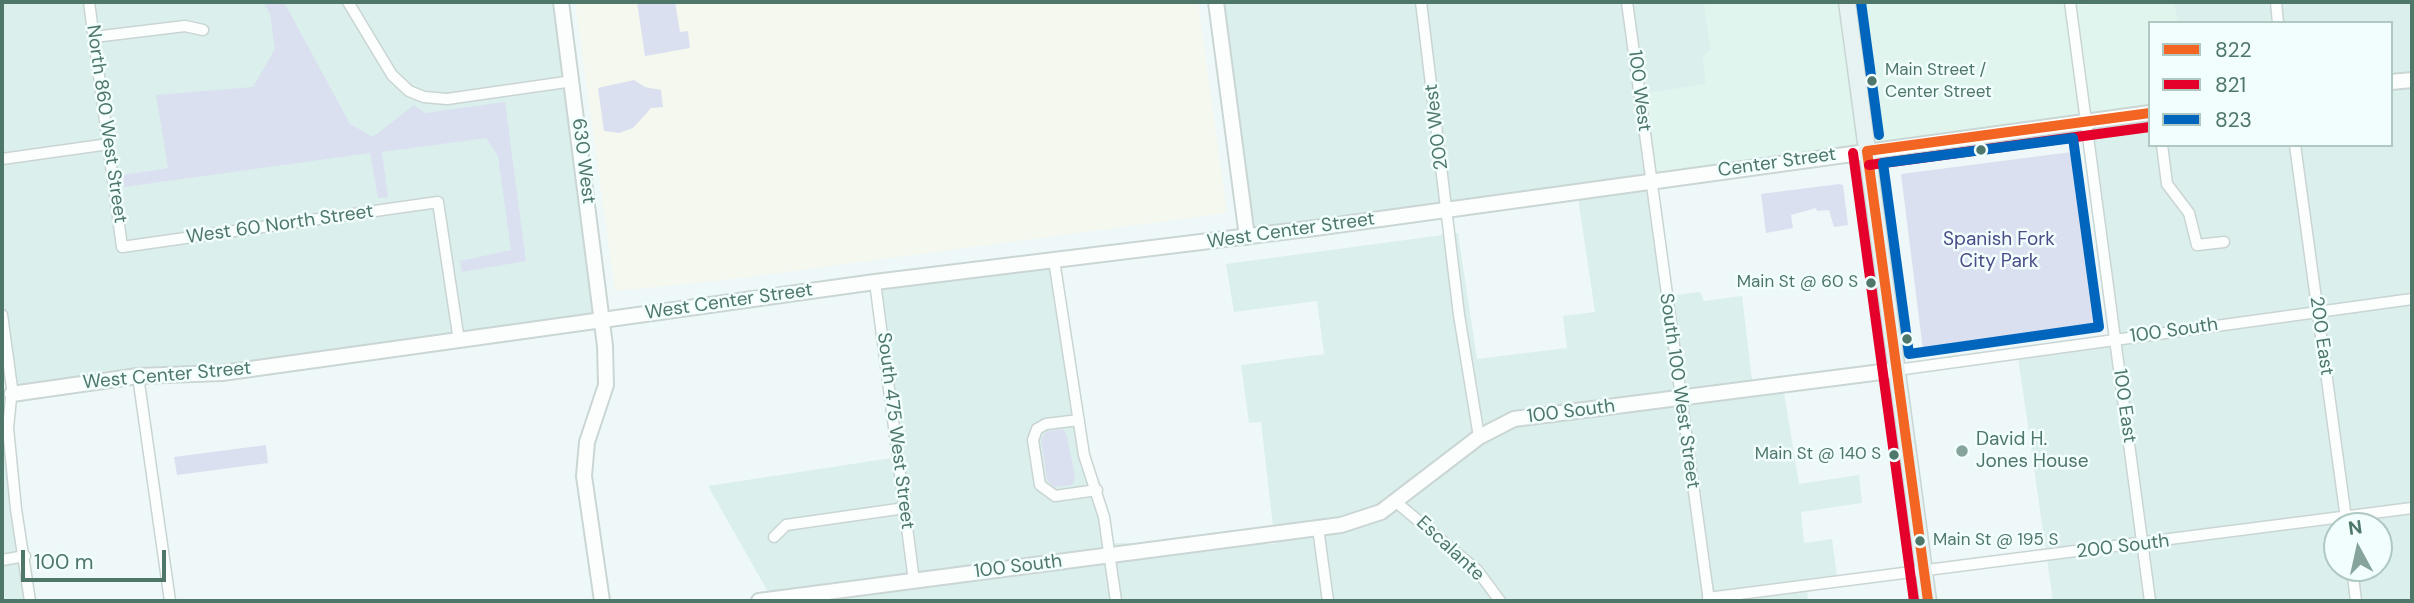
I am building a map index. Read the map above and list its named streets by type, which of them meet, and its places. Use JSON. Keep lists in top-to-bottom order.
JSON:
{
  "streets": {
    "street": [
      "100 West",
      "North 860 West Street",
      "200 West",
      "630 West",
      "Center Street",
      "West 60 North Street",
      "West Center Street",
      "100 South",
      "200 East",
      "South 100 West Street",
      "100 East",
      "South 475 West Street",
      "200 South",
      "Escalante"
    ]
  },
  "crossings": [
    ["100 West", "Center Street"],
    ["100 West", "South 100 West Street"],
    ["North 860 West Street", "West 60 North Street"],
    ["200 West", "Center Street"],
    ["200 West", "West Center Street"],
    ["200 West", "100 South"],
    ["630 West", "West Center Street"],
    ["Center Street", "West Center Street"],
    ["Center Street", "South 100 West Street"],
    ["Center Street", "100 East"],
    ["West 60 North Street", "West Center Street"],
    ["West Center Street", "South 475 West Street"],
    ["100 South", "200 East"],
    ["100 South", "South 100 West Street"],
    ["100 South", "100 East"],
    ["100 South", "South 475 West Street"],
    ["100 South", "Escalante"],
    ["South 100 West Street", "200 South"],
    ["100 East", "200 South"]
  ],
  "parks": ["Spanish Fork City Park"],
  "places": [
    "Main Street / Center Street",
    "Main St @ 60 S",
    "David H. Jones House",
    "Main St @ 140 S",
    "Main St @ 195 S"
  ],
  "lines": ["transit line 823", "transit line 822", "transit line 821"],
  "legend": ["822", "821", "823"],
  "scale_bar": "100 m",
  "north": "top"
}
